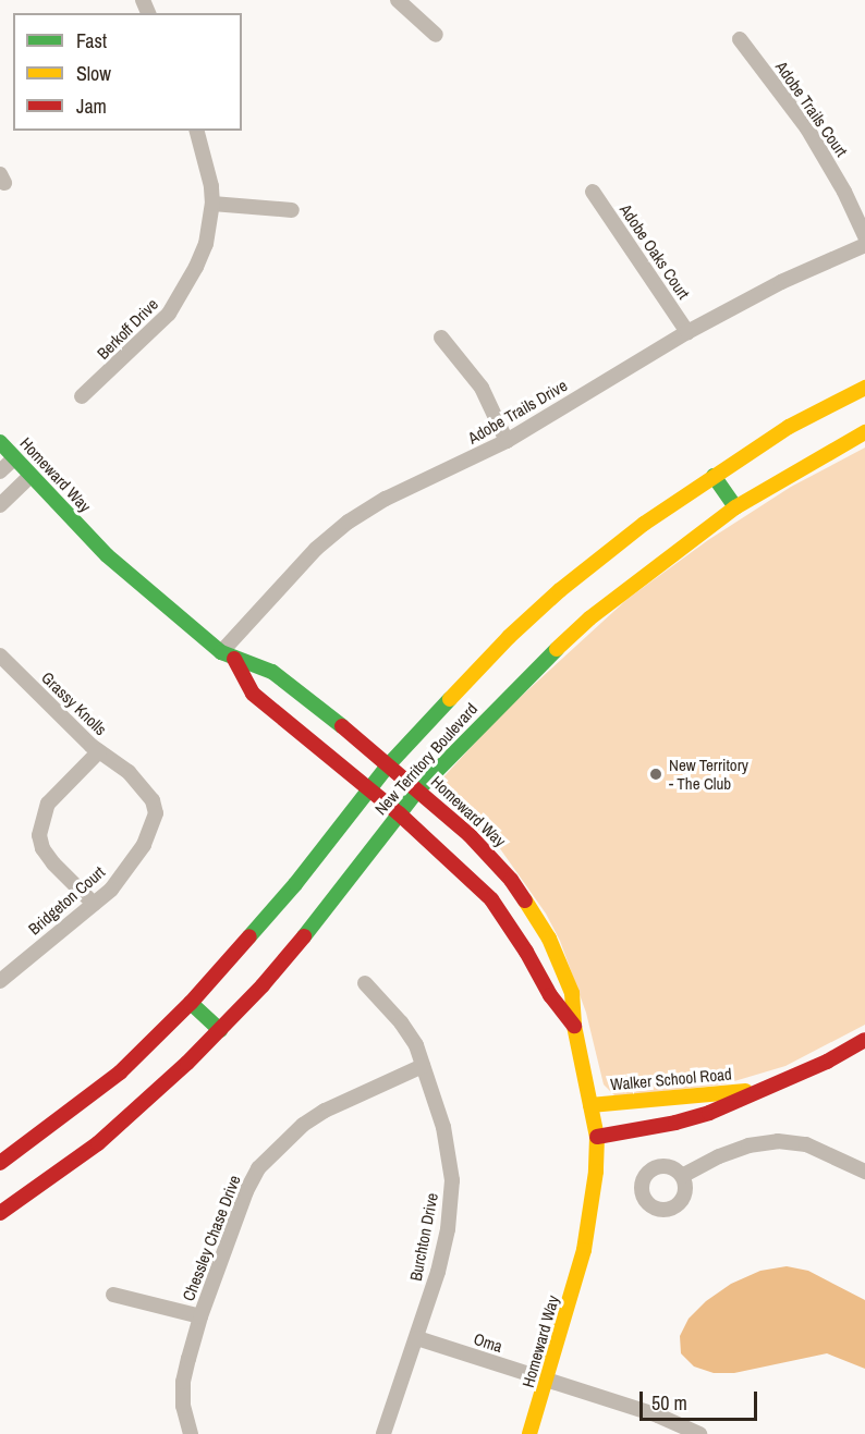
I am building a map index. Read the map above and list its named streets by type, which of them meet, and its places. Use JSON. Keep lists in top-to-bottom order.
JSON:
{
  "streets": {
    "main road": ["Homeward Way", "New Territory Boulevard", "Walker School Road"],
    "street": [
      "Adobe Trails Court",
      "Adobe Oaks Court",
      "Berkoff Drive",
      "Adobe Trails Drive",
      "Grassy Knolls",
      "Bridgeton Court",
      "Burchton Drive",
      "Chessley Chase Drive",
      "Oma"
    ]
  },
  "crossings": [
    ["Adobe Oaks Court", "Adobe Trails Drive"],
    ["Adobe Trails Drive", "Homeward Way"],
    ["Homeward Way", "New Territory Boulevard"],
    ["Homeward Way", "Walker School Road"],
    ["Homeward Way", "Oma"],
    ["Grassy Knolls", "Bridgeton Court"],
    ["Burchton Drive", "Chessley Chase Drive"],
    ["Burchton Drive", "Oma"]
  ],
  "places": ["New Territory - The Club"],
  "legend": ["Fast", "Slow", "Jam"],
  "scale_bar": "50 m"
}
